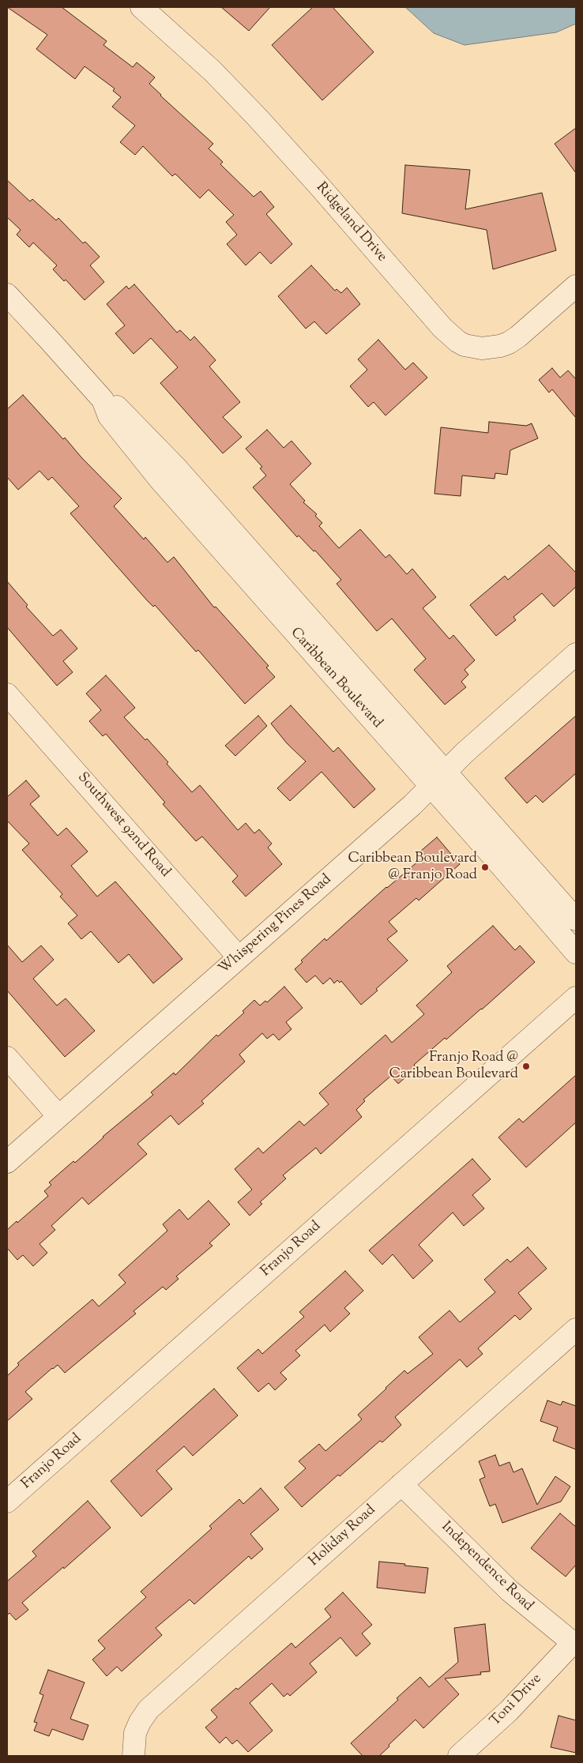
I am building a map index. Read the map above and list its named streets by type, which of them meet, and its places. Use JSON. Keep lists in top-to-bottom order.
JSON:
{
  "streets": {
    "street": [
      "Ridgeland Drive",
      "Caribbean Boulevard",
      "Southwest 92nd Road",
      "Whispering Pines Road",
      "Franjo Road",
      "Holiday Road",
      "Independence Road",
      "Toni Drive"
    ]
  },
  "crossings": [
    ["Caribbean Boulevard", "Whispering Pines Road"],
    ["Southwest 92nd Road", "Whispering Pines Road"],
    ["Holiday Road", "Independence Road"],
    ["Independence Road", "Toni Drive"]
  ],
  "places": ["Caribbean Boulevard @ Franjo Road", "Franjo Road @ Caribbean Boulevard"]
}
